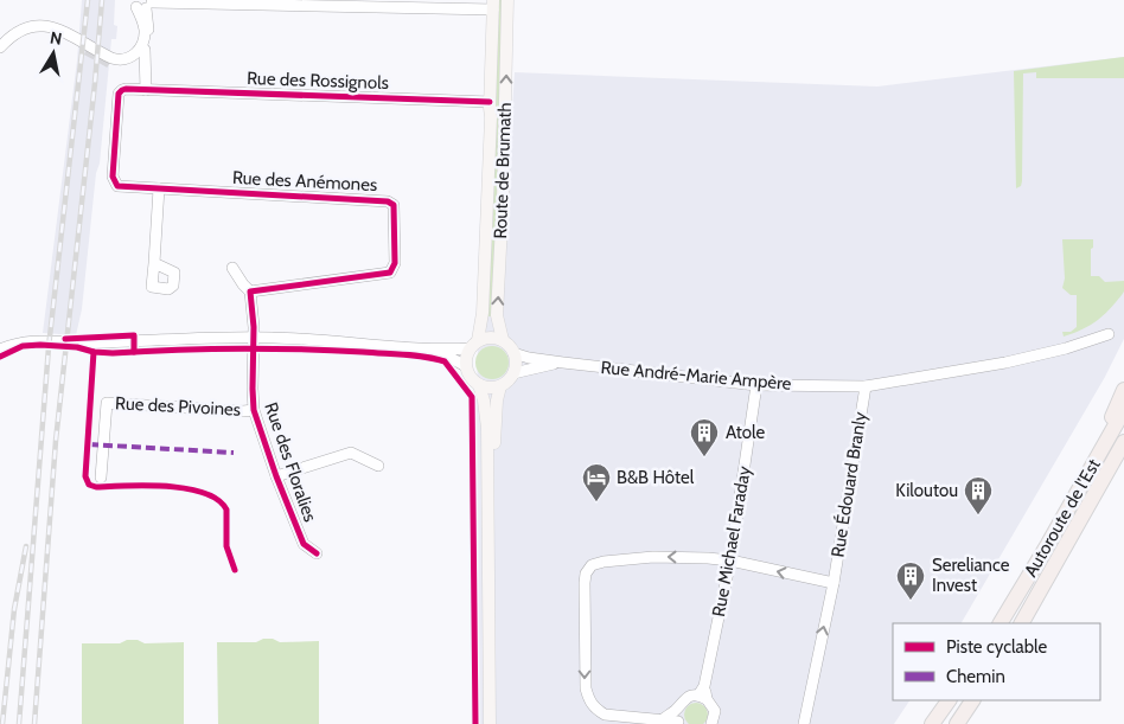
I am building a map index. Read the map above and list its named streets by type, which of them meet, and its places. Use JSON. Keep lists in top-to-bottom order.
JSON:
{
  "streets": {
    "highway": ["Autoroute de l’Est"],
    "main road": ["Route de Brumath"],
    "street": [
      "Rue des Rossignols",
      "Rue des Anémones",
      "Rue André-Marie Ampère",
      "Rue des Pivoines",
      "Rue des Floralies",
      "Rue Édouard Branly",
      "Rue Michael Faraday"
    ]
  },
  "crossings": [
    ["Rue des Rossignols", "Route de Brumath"],
    ["Rue des Rossignols", "Rue des Anémones"],
    ["Route de Brumath", "Rue André-Marie Ampère"],
    ["Rue André-Marie Ampère", "Rue Édouard Branly"],
    ["Rue André-Marie Ampère", "Rue Michael Faraday"],
    ["Rue des Pivoines", "Rue des Floralies"]
  ],
  "one_way": ["Rue Édouard Branly"],
  "places": {
    "building": ["Atole", "Kiloutou", "Sereliance Invest"],
    "hotel": ["B&B Hôtel"]
  },
  "legend": ["Piste cyclable", "Chemin"],
  "north": "top"
}
